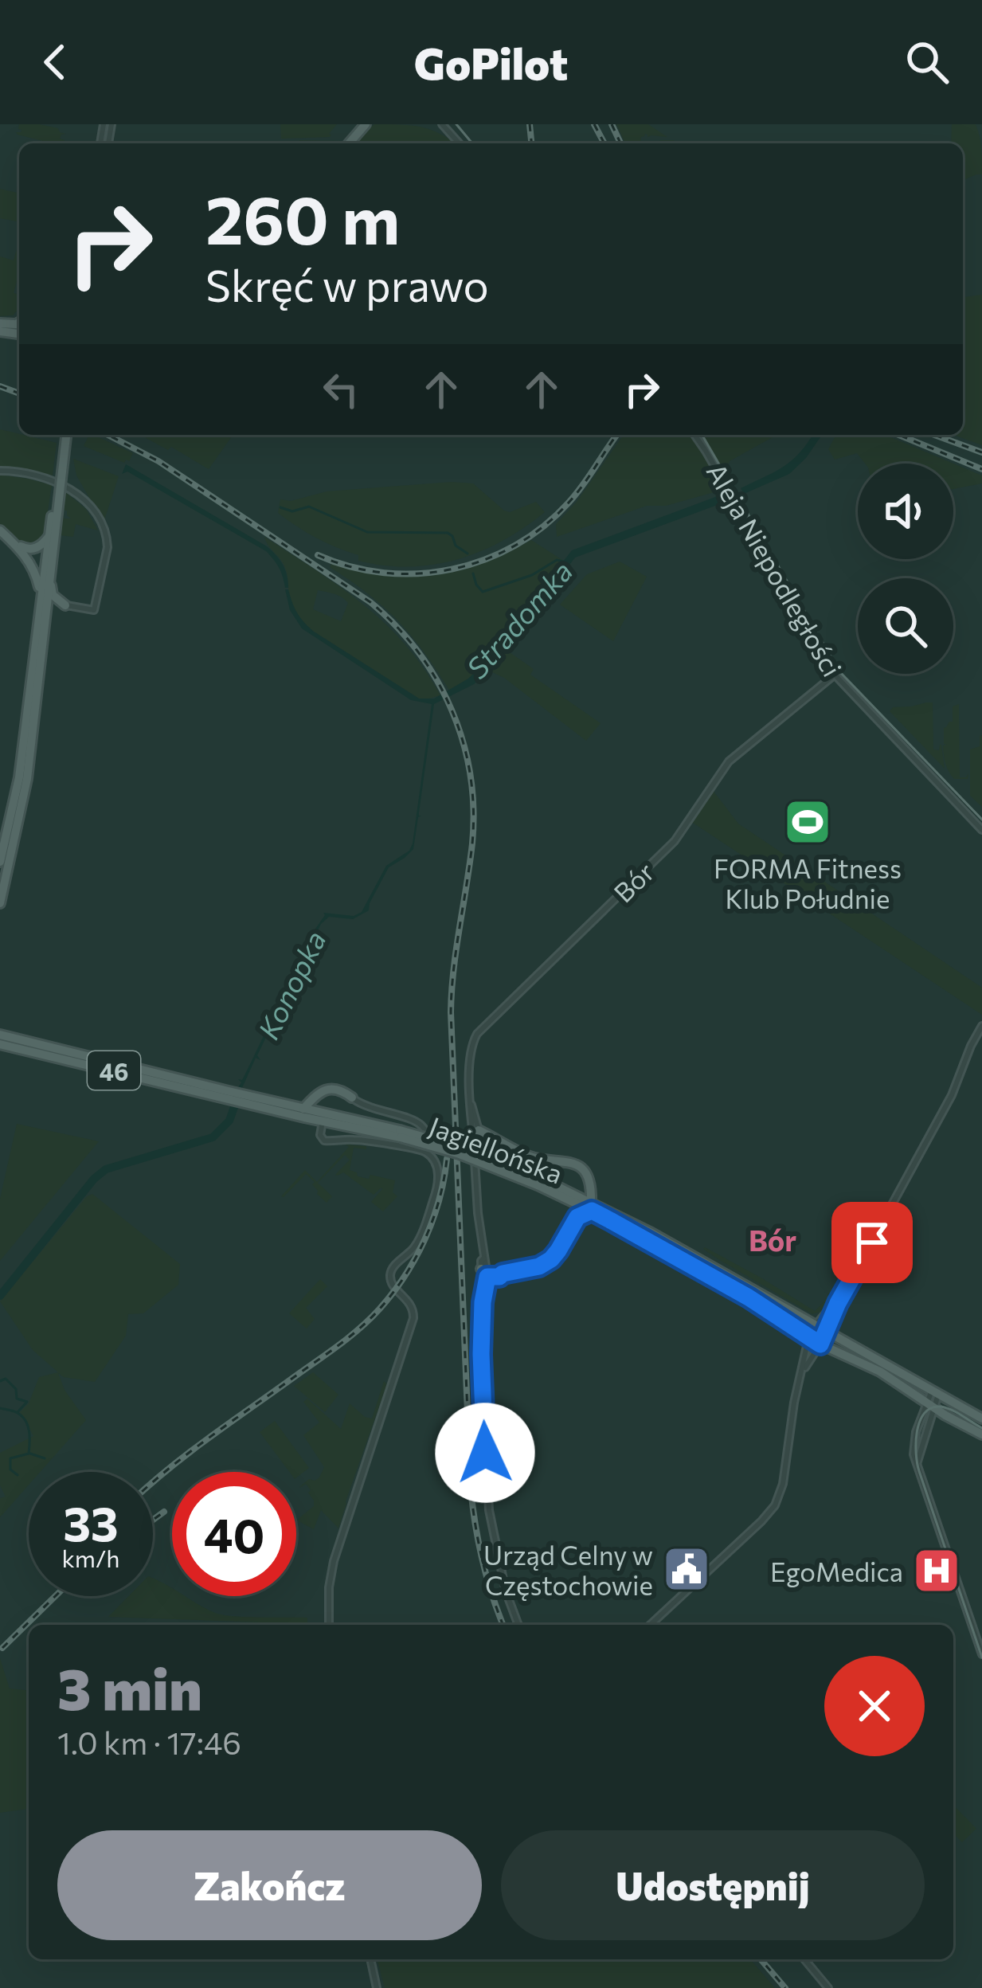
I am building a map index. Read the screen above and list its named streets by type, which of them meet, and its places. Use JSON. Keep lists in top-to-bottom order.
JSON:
{
  "streets": {
    "main road": ["46", "Jagiellońska"],
    "street": ["Aleja Niepodległości", "Bór"]
  },
  "crossings": [
    ["Aleja Niepodległości", "Bór"]
  ],
  "districts": ["Bór"],
  "water": ["Stradomka", "Konopka"],
  "places": {
    "sports": ["FORMA Fitness Klub Południe"],
    "public building": ["Urząd Celny w Częstochowie"],
    "hospital": ["EgoMedica"]
  },
  "page": {
    "header": "GoPilot",
    "turn": ["260 m", "Skręć w prawo"],
    "speed": "33 km/h",
    "limit": "40",
    "heading": ["3 min", "1.0 km · 17:46"],
    "buttons": ["Zakończ", "Udostępnij"]
  }
}
